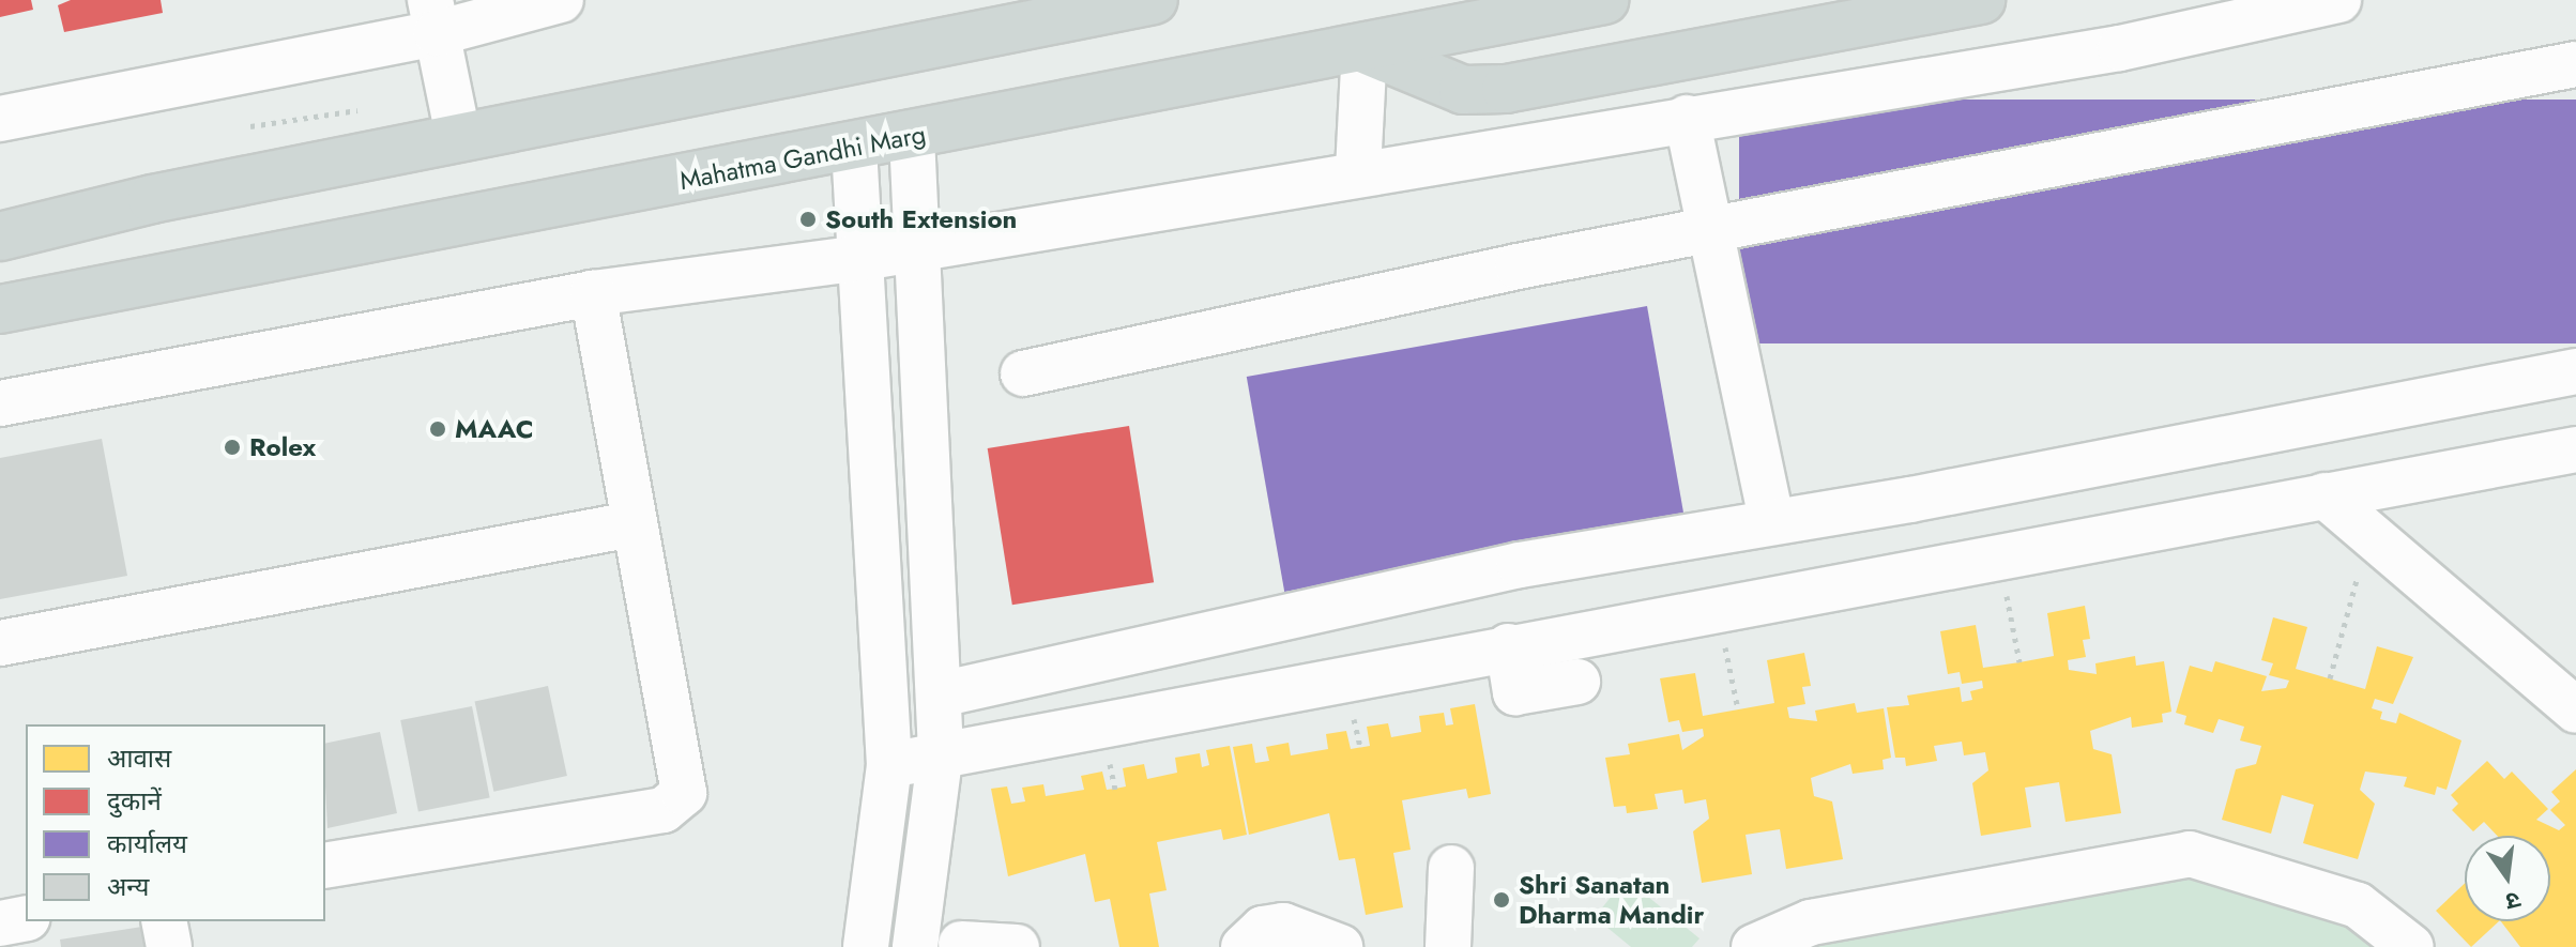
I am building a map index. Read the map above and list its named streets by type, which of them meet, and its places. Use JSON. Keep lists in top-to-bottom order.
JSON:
{
  "streets": {
    "main road": ["Mahatma Gandhi Marg"]
  },
  "places": [
    "South Extension",
    "MAAC",
    "Rolex",
    "Shri Sanatan Dharma Mandir"
  ],
  "legend": [
    "आवास",
    "दुकानें",
    "कार्यालय",
    "अन्य"
  ],
  "north": "bottom"
}
